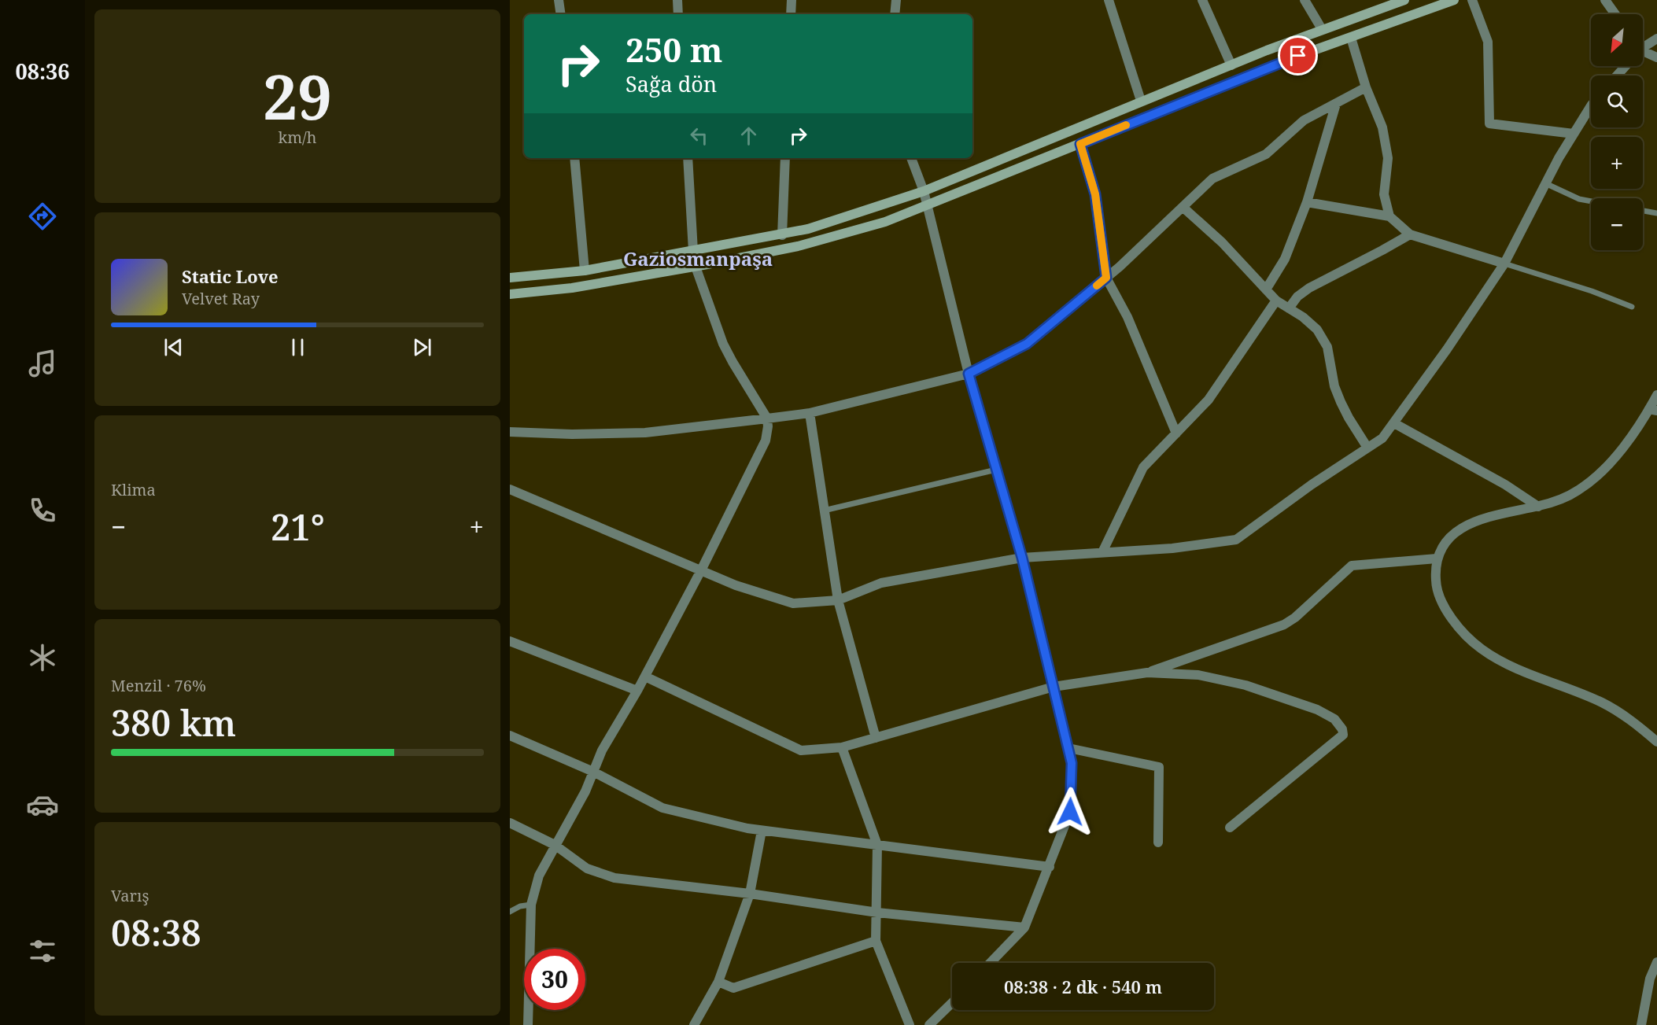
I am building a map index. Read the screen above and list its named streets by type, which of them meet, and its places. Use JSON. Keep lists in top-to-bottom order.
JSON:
{
  "districts": ["Gaziosmanpaşa"],
  "north": "bottom left",
  "page": {
    "tabs": "08:36",
    "tile": [
      ["29", "km/h"],
      "Klima",
      ["Menzil · 76%", "380 km"],
      ["Varış", "08:38"]
    ],
    "map_buttons": ["+", "−"],
    "turn": ["250 m", "Sağa dön"],
    "song": ["Static Love", "Velvet Ray"],
    "heat": ["−", "21°", "+"],
    "limit": "30",
    "trip": "08:38 · 2 dk · 540 m"
  }
}
